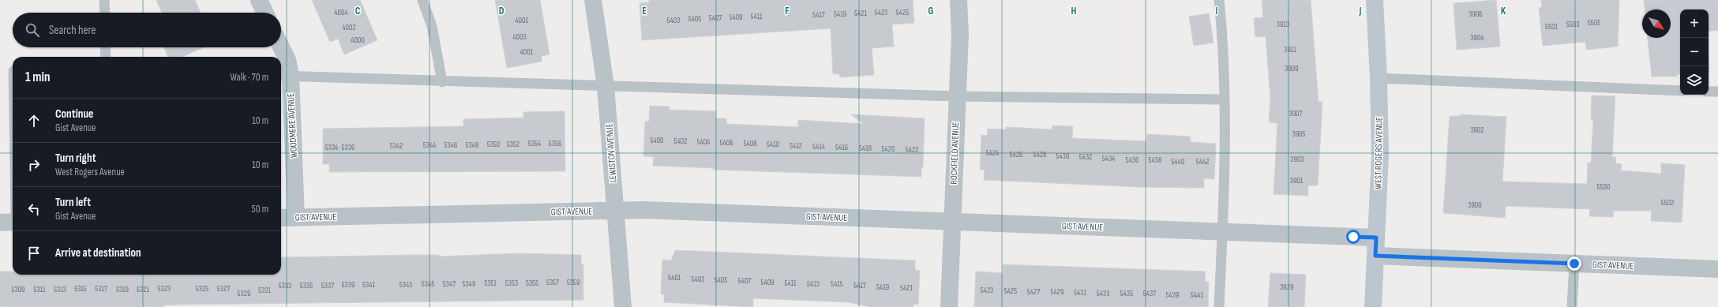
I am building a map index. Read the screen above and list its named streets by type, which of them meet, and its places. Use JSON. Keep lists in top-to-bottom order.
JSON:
{
  "streets": {
    "street": [
      "WOODMERE AVENUE",
      "LEWISTON AVENUE",
      "ROCKFIELD AVENUE",
      "WEST ROGERS AVENUE",
      "GIST AVENUE"
    ]
  },
  "crossings": [
    ["WOODMERE AVENUE", "GIST AVENUE"],
    ["LEWISTON AVENUE", "GIST AVENUE"],
    ["ROCKFIELD AVENUE", "GIST AVENUE"],
    ["WEST ROGERS AVENUE", "GIST AVENUE"]
  ],
  "house_numbers": [
    "4004",
    "5423",
    "5425",
    "5421",
    "5419",
    "3906",
    "5417",
    "5411",
    "5409",
    "5407",
    "5405",
    "4005",
    "5403",
    "5505",
    "3913",
    "5503",
    "5501",
    "4002",
    "4003",
    "3904",
    "4000",
    "3911",
    "4001",
    "3909",
    "3907",
    "3902",
    "3905",
    "5400",
    "5402",
    "5404",
    "5406",
    "5354",
    "5356",
    "5408",
    "5350",
    "5352",
    "5410",
    "5344",
    "5346",
    "5348",
    "5342",
    "5412",
    "5414",
    "5334",
    "5336",
    "5416",
    "5418",
    "5420",
    "5422",
    "5424",
    "5426",
    "5428",
    "5430",
    "5432",
    "5434",
    "3903",
    "5436",
    "5438",
    "5440",
    "5442",
    "3901",
    "5500",
    "5502",
    "3900",
    "5401",
    "5403",
    "5405",
    "5407",
    "5357",
    "5359",
    "5409",
    "5351",
    "5353",
    "5355",
    "5411",
    "5345",
    "5347",
    "5349",
    "5413",
    "5415",
    "5339",
    "5341",
    "5343",
    "5333",
    "5335",
    "5337",
    "5417",
    "5419",
    "3829",
    "5421",
    "5315",
    "5317",
    "5323",
    "5325",
    "5327",
    "5309",
    "5311",
    "5313",
    "5319",
    "5321",
    "5331",
    "5423",
    "5425",
    "5427",
    "5429",
    "5431",
    "5329",
    "5433",
    "5435",
    "5437",
    "5439",
    "5441"
  ],
  "north": "bottom right",
  "page": {
    "map_buttons": ["+", "−"],
    "search": "Search here",
    "heading": ["1 min", "Walk · 70 m"],
    "list": [
      ["Continue", "Gist Avenue", "10 m"],
      ["Turn right", "West Rogers Avenue", "10 m"],
      ["Turn left", "Gist Avenue", "50 m"],
      "Arrive at destination"
    ]
  },
  "grid": {
    "columns": [
      "C",
      "D",
      "E",
      "F",
      "G",
      "H",
      "I",
      "J",
      "K"
    ]
  }
}
